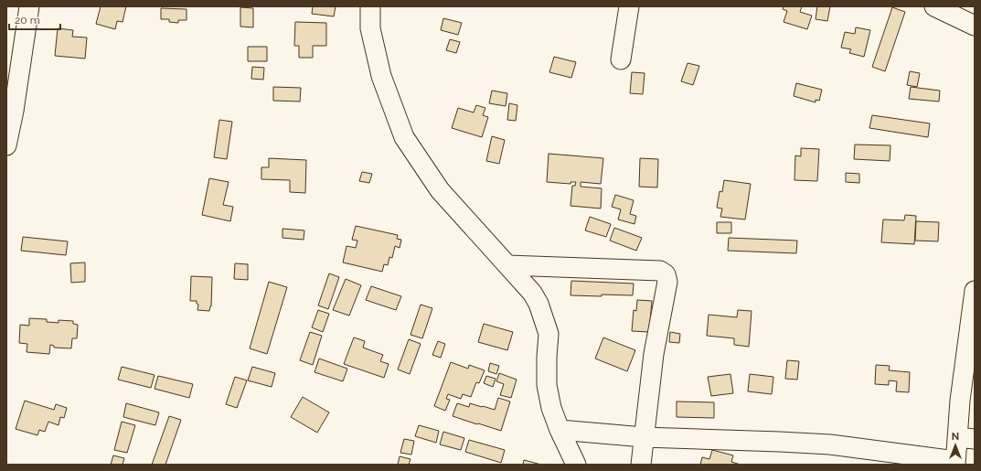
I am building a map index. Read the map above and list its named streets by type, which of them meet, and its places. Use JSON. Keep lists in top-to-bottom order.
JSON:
{
  "scale_bar": "20 m",
  "north": "top"
}
